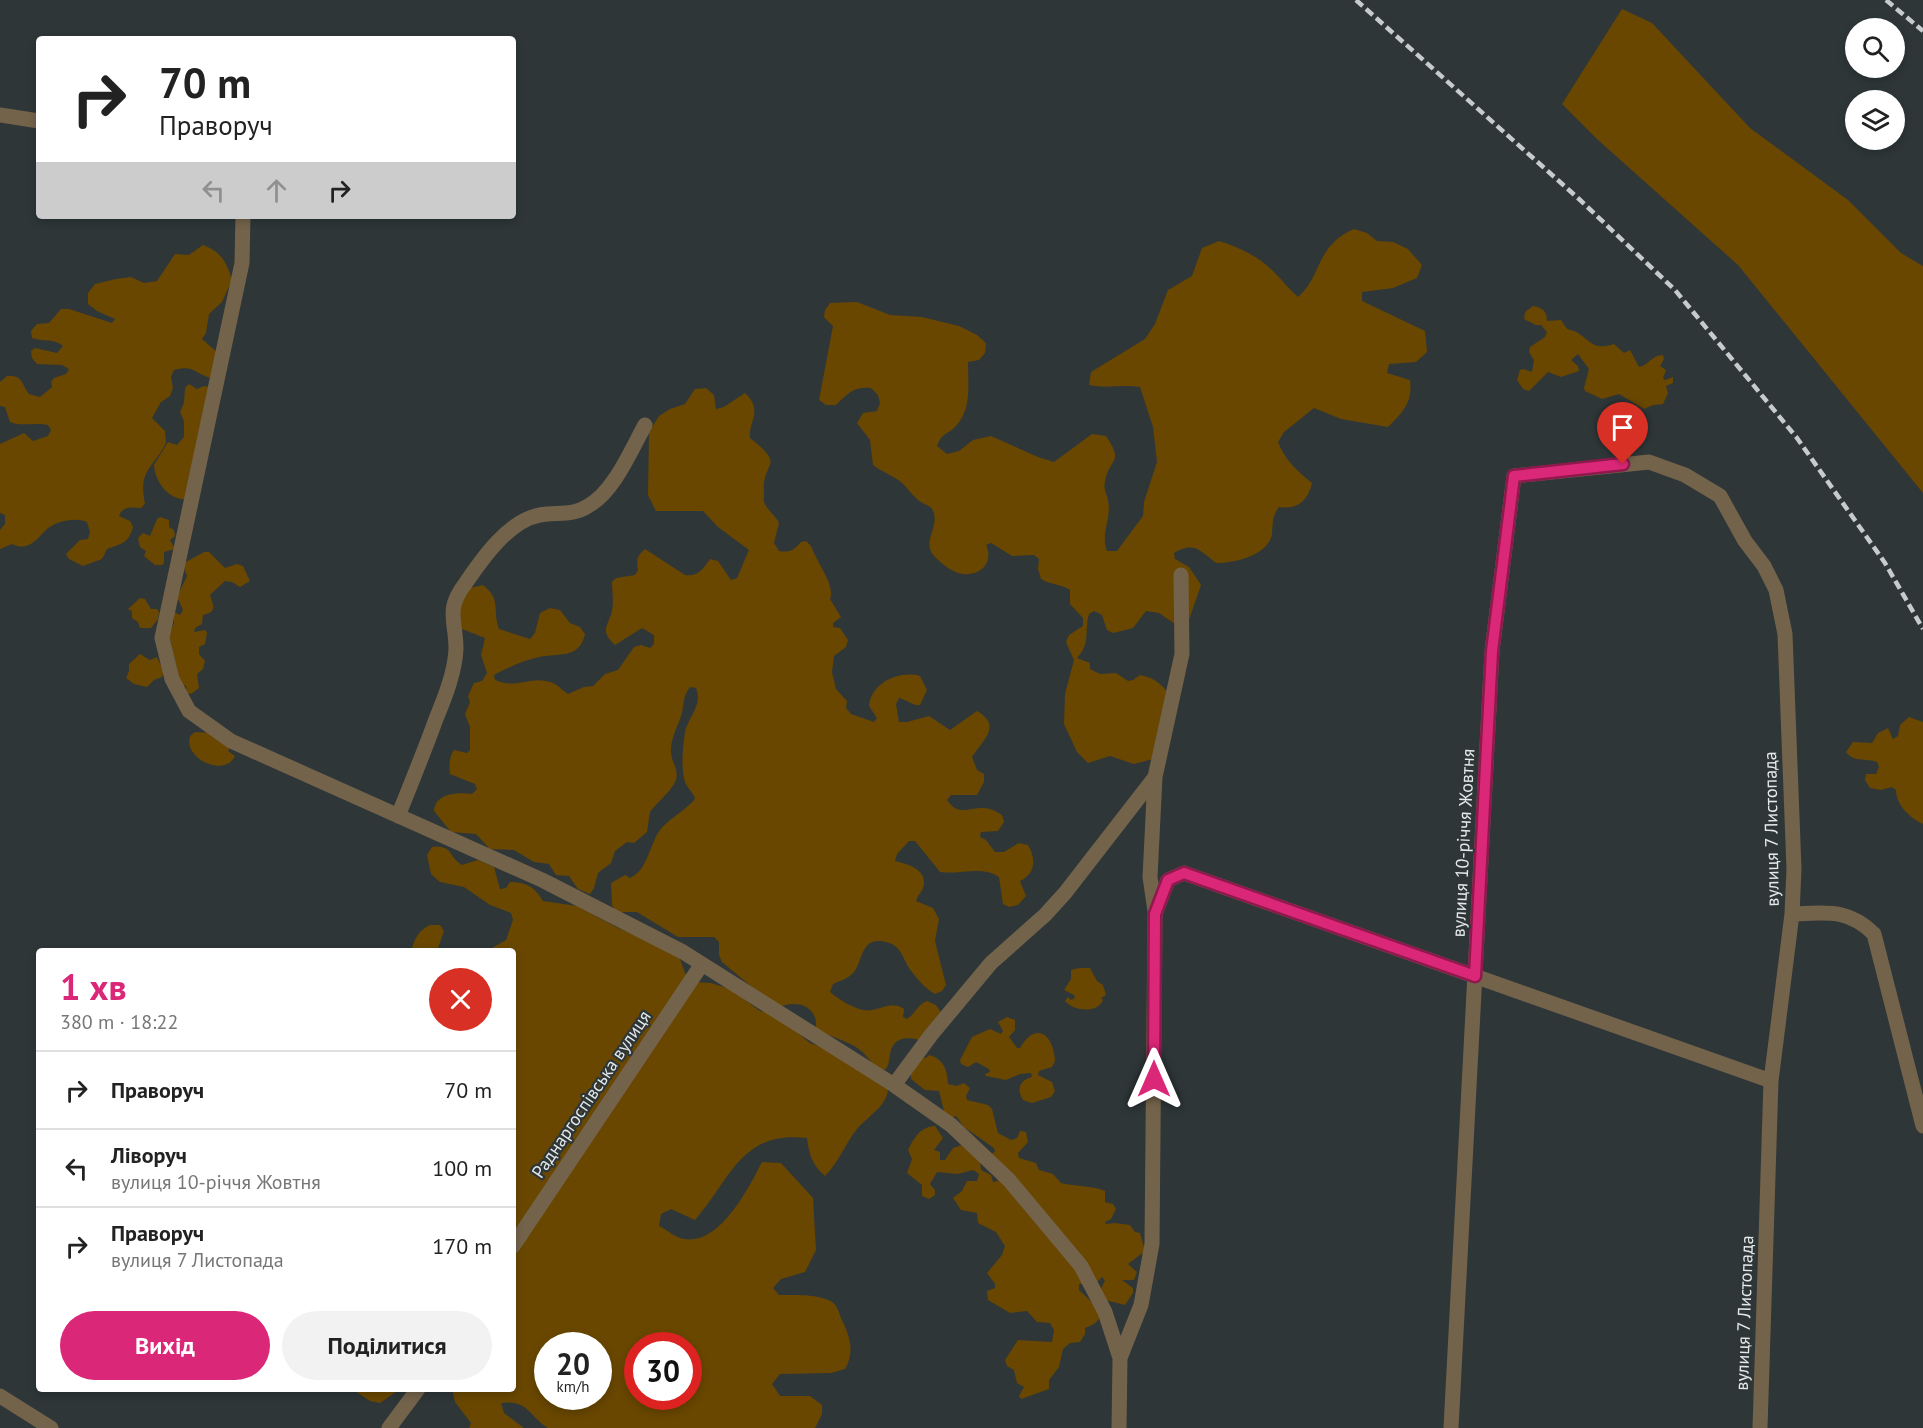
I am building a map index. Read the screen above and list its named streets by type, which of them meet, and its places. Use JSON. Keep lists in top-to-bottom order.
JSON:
{
  "streets": {
    "street": ["вулиця 7 Листопада", "вулиця 10-річчя Жовтня", "Раднаргоспівська вулиця"]
  },
  "crossings": [
    ["вулиця 7 Листопада", "вулиця 10-річчя Жовтня"]
  ],
  "page": {
    "turn": ["70 m", "Праворуч"],
    "heading": ["1 хв", "380 m · 18:22"],
    "list": [
      {
        "name": "Праворуч",
        "value": "70 m"
      },
      {
        "name": "Ліворуч",
        "note": "вулиця 10-річчя Жовтня",
        "value": "100 m"
      },
      {
        "name": "Праворуч",
        "note": "вулиця 7 Листопада",
        "value": "170 m"
      }
    ],
    "buttons": ["Вихід", "Поділитися"],
    "speed": "20 km/h",
    "limit": "30"
  }
}
